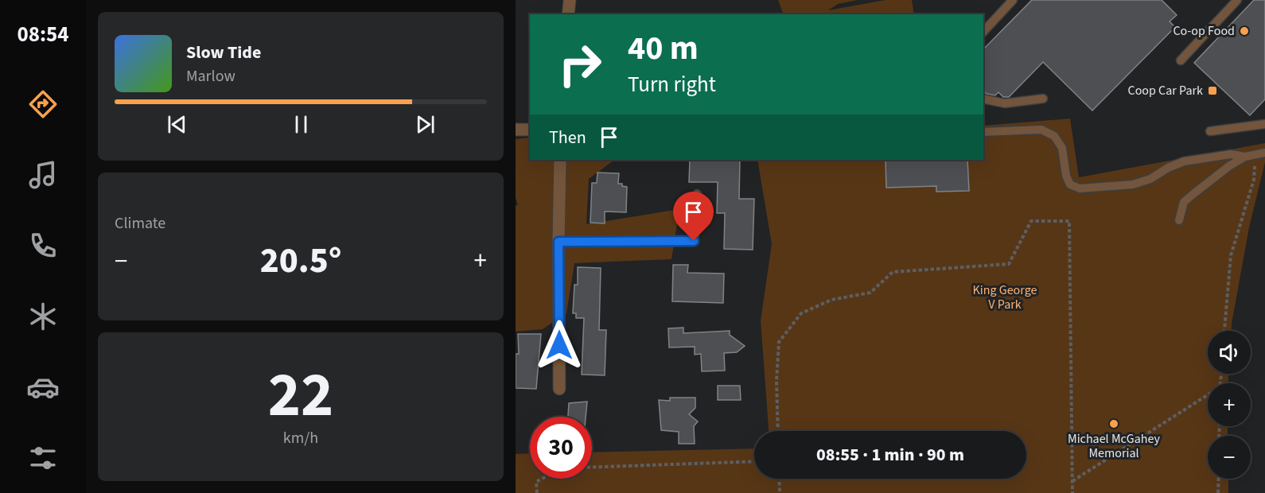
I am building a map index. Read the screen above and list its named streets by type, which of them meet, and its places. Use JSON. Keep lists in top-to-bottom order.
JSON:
{
  "parks": ["King George V Park"],
  "places": {
    "other": ["Co-op Food", "Michael McGahey Memorial"],
    "transit": ["Coop Car Park"]
  },
  "page": {
    "tabs": "08:54",
    "turn": ["40 m", "Turn right"],
    "song": ["Slow Tide", "Marlow"],
    "then": "Then",
    "tile": [
      "Climate",
      ["22", "km/h"]
    ],
    "heat": ["−", "20.5°", "+"],
    "map_buttons": ["+", "−"],
    "limit": "30",
    "trip": "08:55 · 1 min · 90 m"
  }
}
